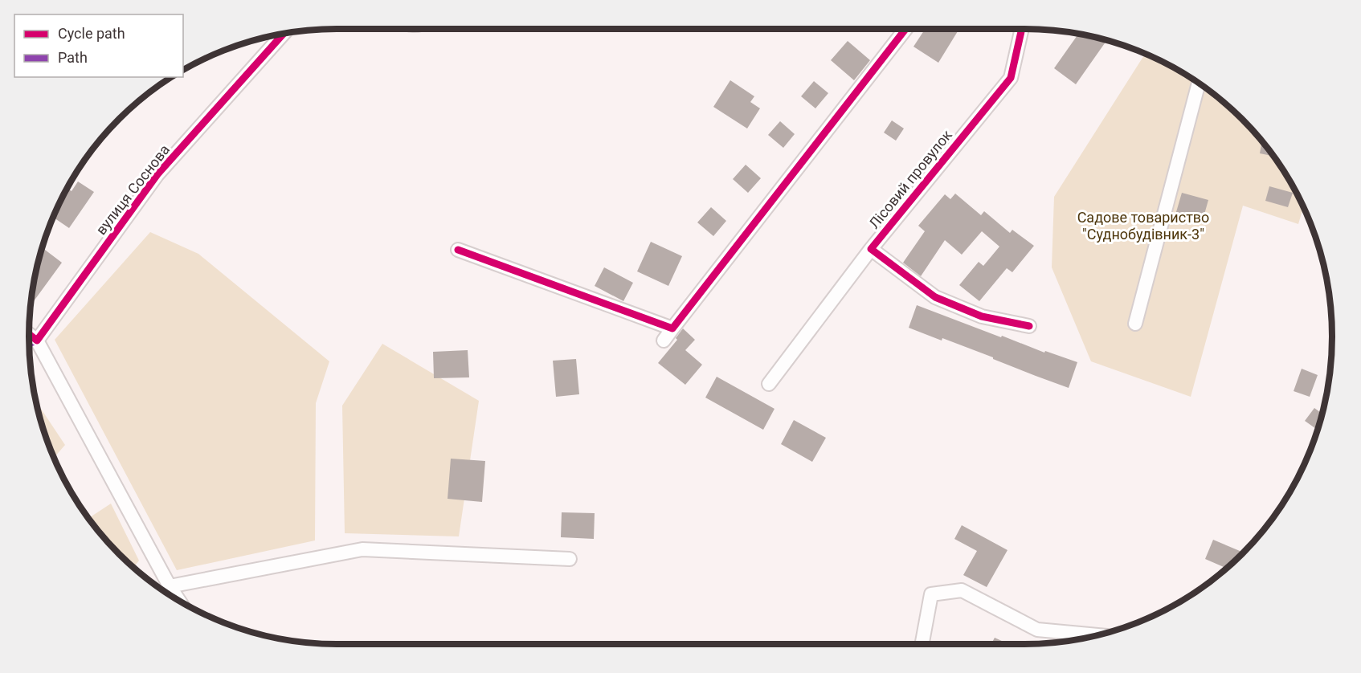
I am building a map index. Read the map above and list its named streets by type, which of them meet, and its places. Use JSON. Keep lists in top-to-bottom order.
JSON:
{
  "streets": {
    "street": ["Лісовий провулок", "вулиця Соснова"]
  },
  "parks": ["Садове товариство \"Суднобудівник-3\""],
  "legend": ["Cycle path", "Path"]
}
